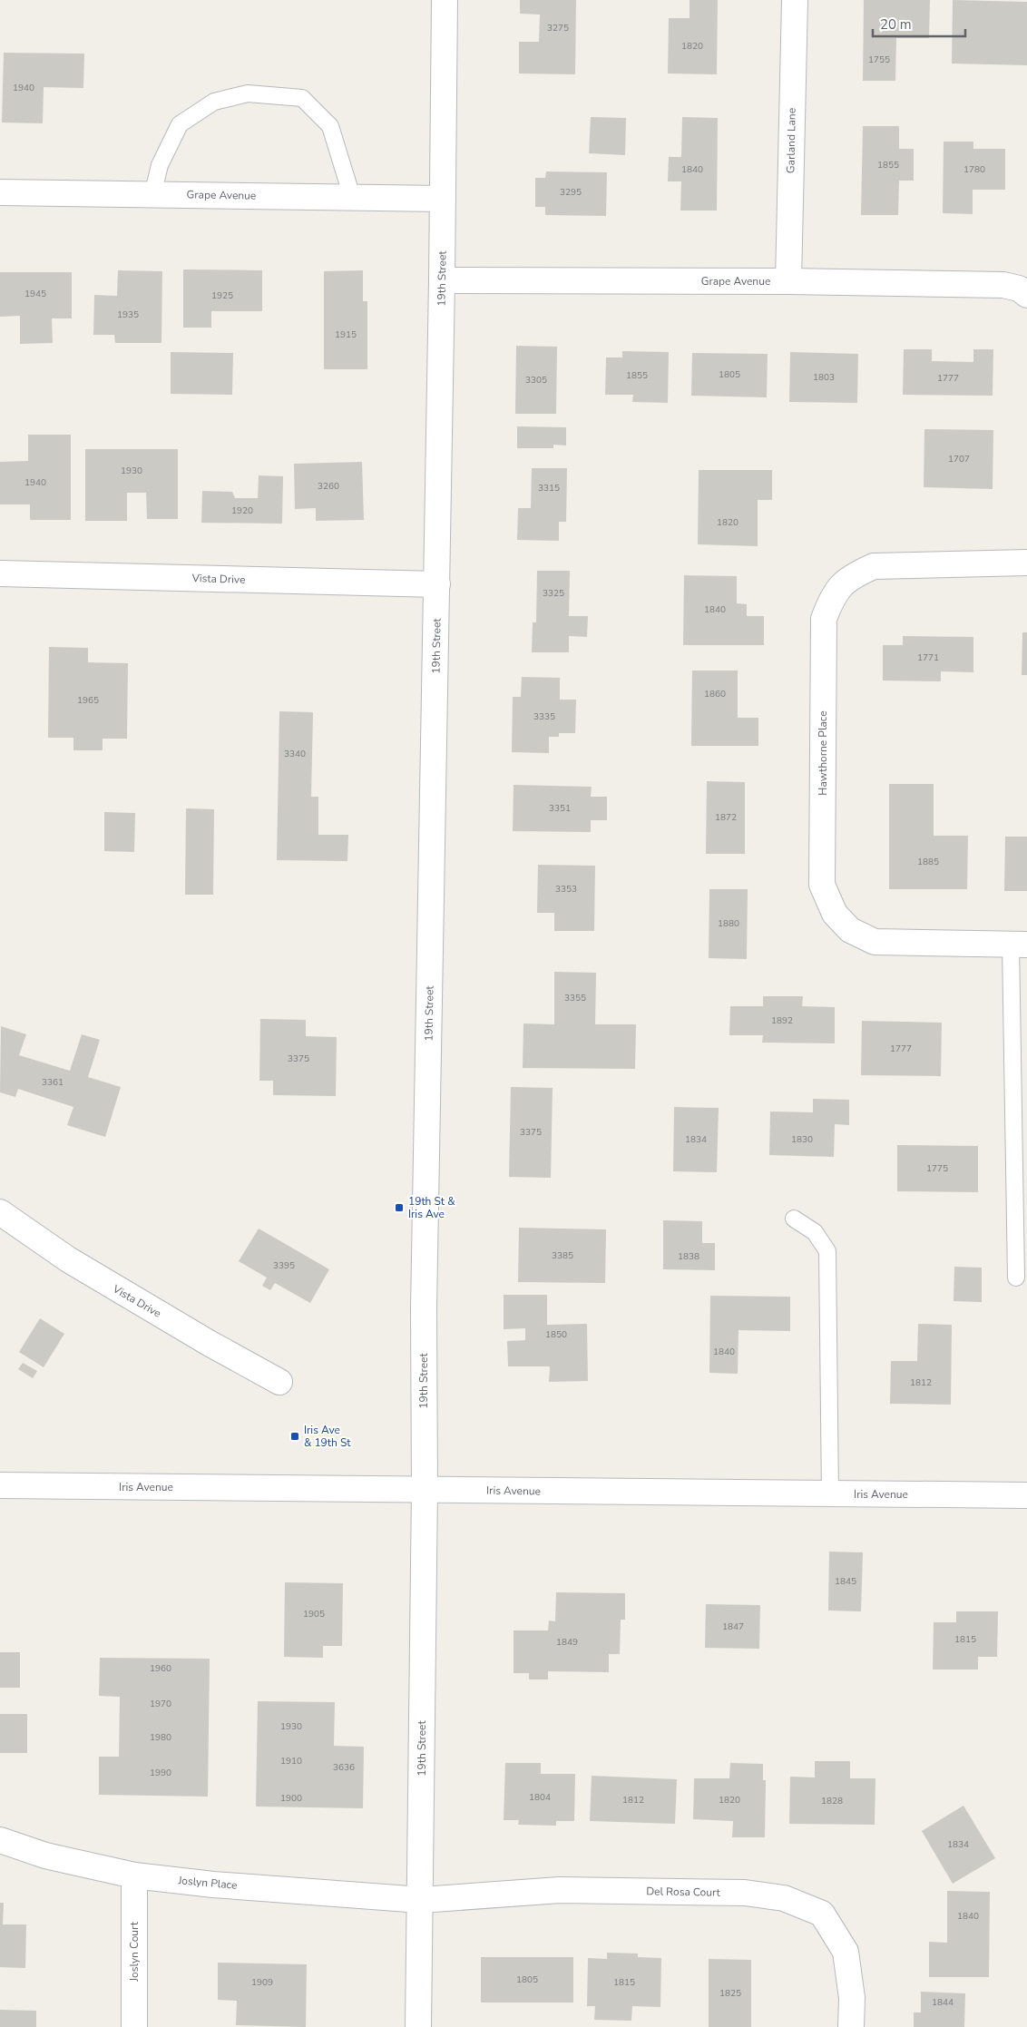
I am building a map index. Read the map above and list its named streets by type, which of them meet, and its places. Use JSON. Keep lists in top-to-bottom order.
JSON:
{
  "streets": {
    "street": [
      "Garland Lane",
      "Grape Avenue",
      "19th Street",
      "Vista Drive",
      "Hawthorne Place",
      "Iris Avenue",
      "Joslyn Place",
      "Del Rosa Court",
      "Joslyn Court"
    ]
  },
  "crossings": [
    ["Garland Lane", "Grape Avenue"],
    ["Grape Avenue", "19th Street"],
    ["19th Street", "Vista Drive"],
    ["19th Street", "Iris Avenue"],
    ["19th Street", "Joslyn Place"],
    ["19th Street", "Del Rosa Court"],
    ["Joslyn Place", "Del Rosa Court"],
    ["Joslyn Place", "Joslyn Court"]
  ],
  "places": {
    "transit": ["19th St & Iris Ave", "Iris Ave & 19th St"]
  },
  "house_numbers": [
    "3275",
    "1820",
    "1755",
    "1940",
    "1855",
    "1840",
    "1780",
    "3295",
    "1945",
    "1925",
    "1935",
    "1915",
    "1805",
    "1855",
    "1803",
    "1777",
    "3305",
    "1707",
    "1930",
    "1940",
    "3260",
    "3315",
    "1920",
    "1820",
    "3325",
    "1840",
    "1771",
    "1860",
    "1965",
    "3335",
    "3340",
    "3351",
    "1872",
    "1885",
    "3353",
    "1880",
    "3355",
    "1892",
    "1777",
    "3375",
    "3361",
    "3375",
    "1834",
    "1830",
    "1775",
    "3385",
    "1838",
    "3395",
    "1850",
    "1840",
    "1812",
    "1845",
    "1905",
    "1847",
    "1815",
    "1849",
    "1960",
    "1970",
    "1930",
    "1980",
    "1910",
    "3636",
    "1990",
    "1804",
    "1900",
    "1812",
    "1820",
    "1828",
    "1834",
    "1840",
    "1805",
    "1909",
    "1815",
    "1825",
    "1844"
  ],
  "scale_bar": "20 m"
}
